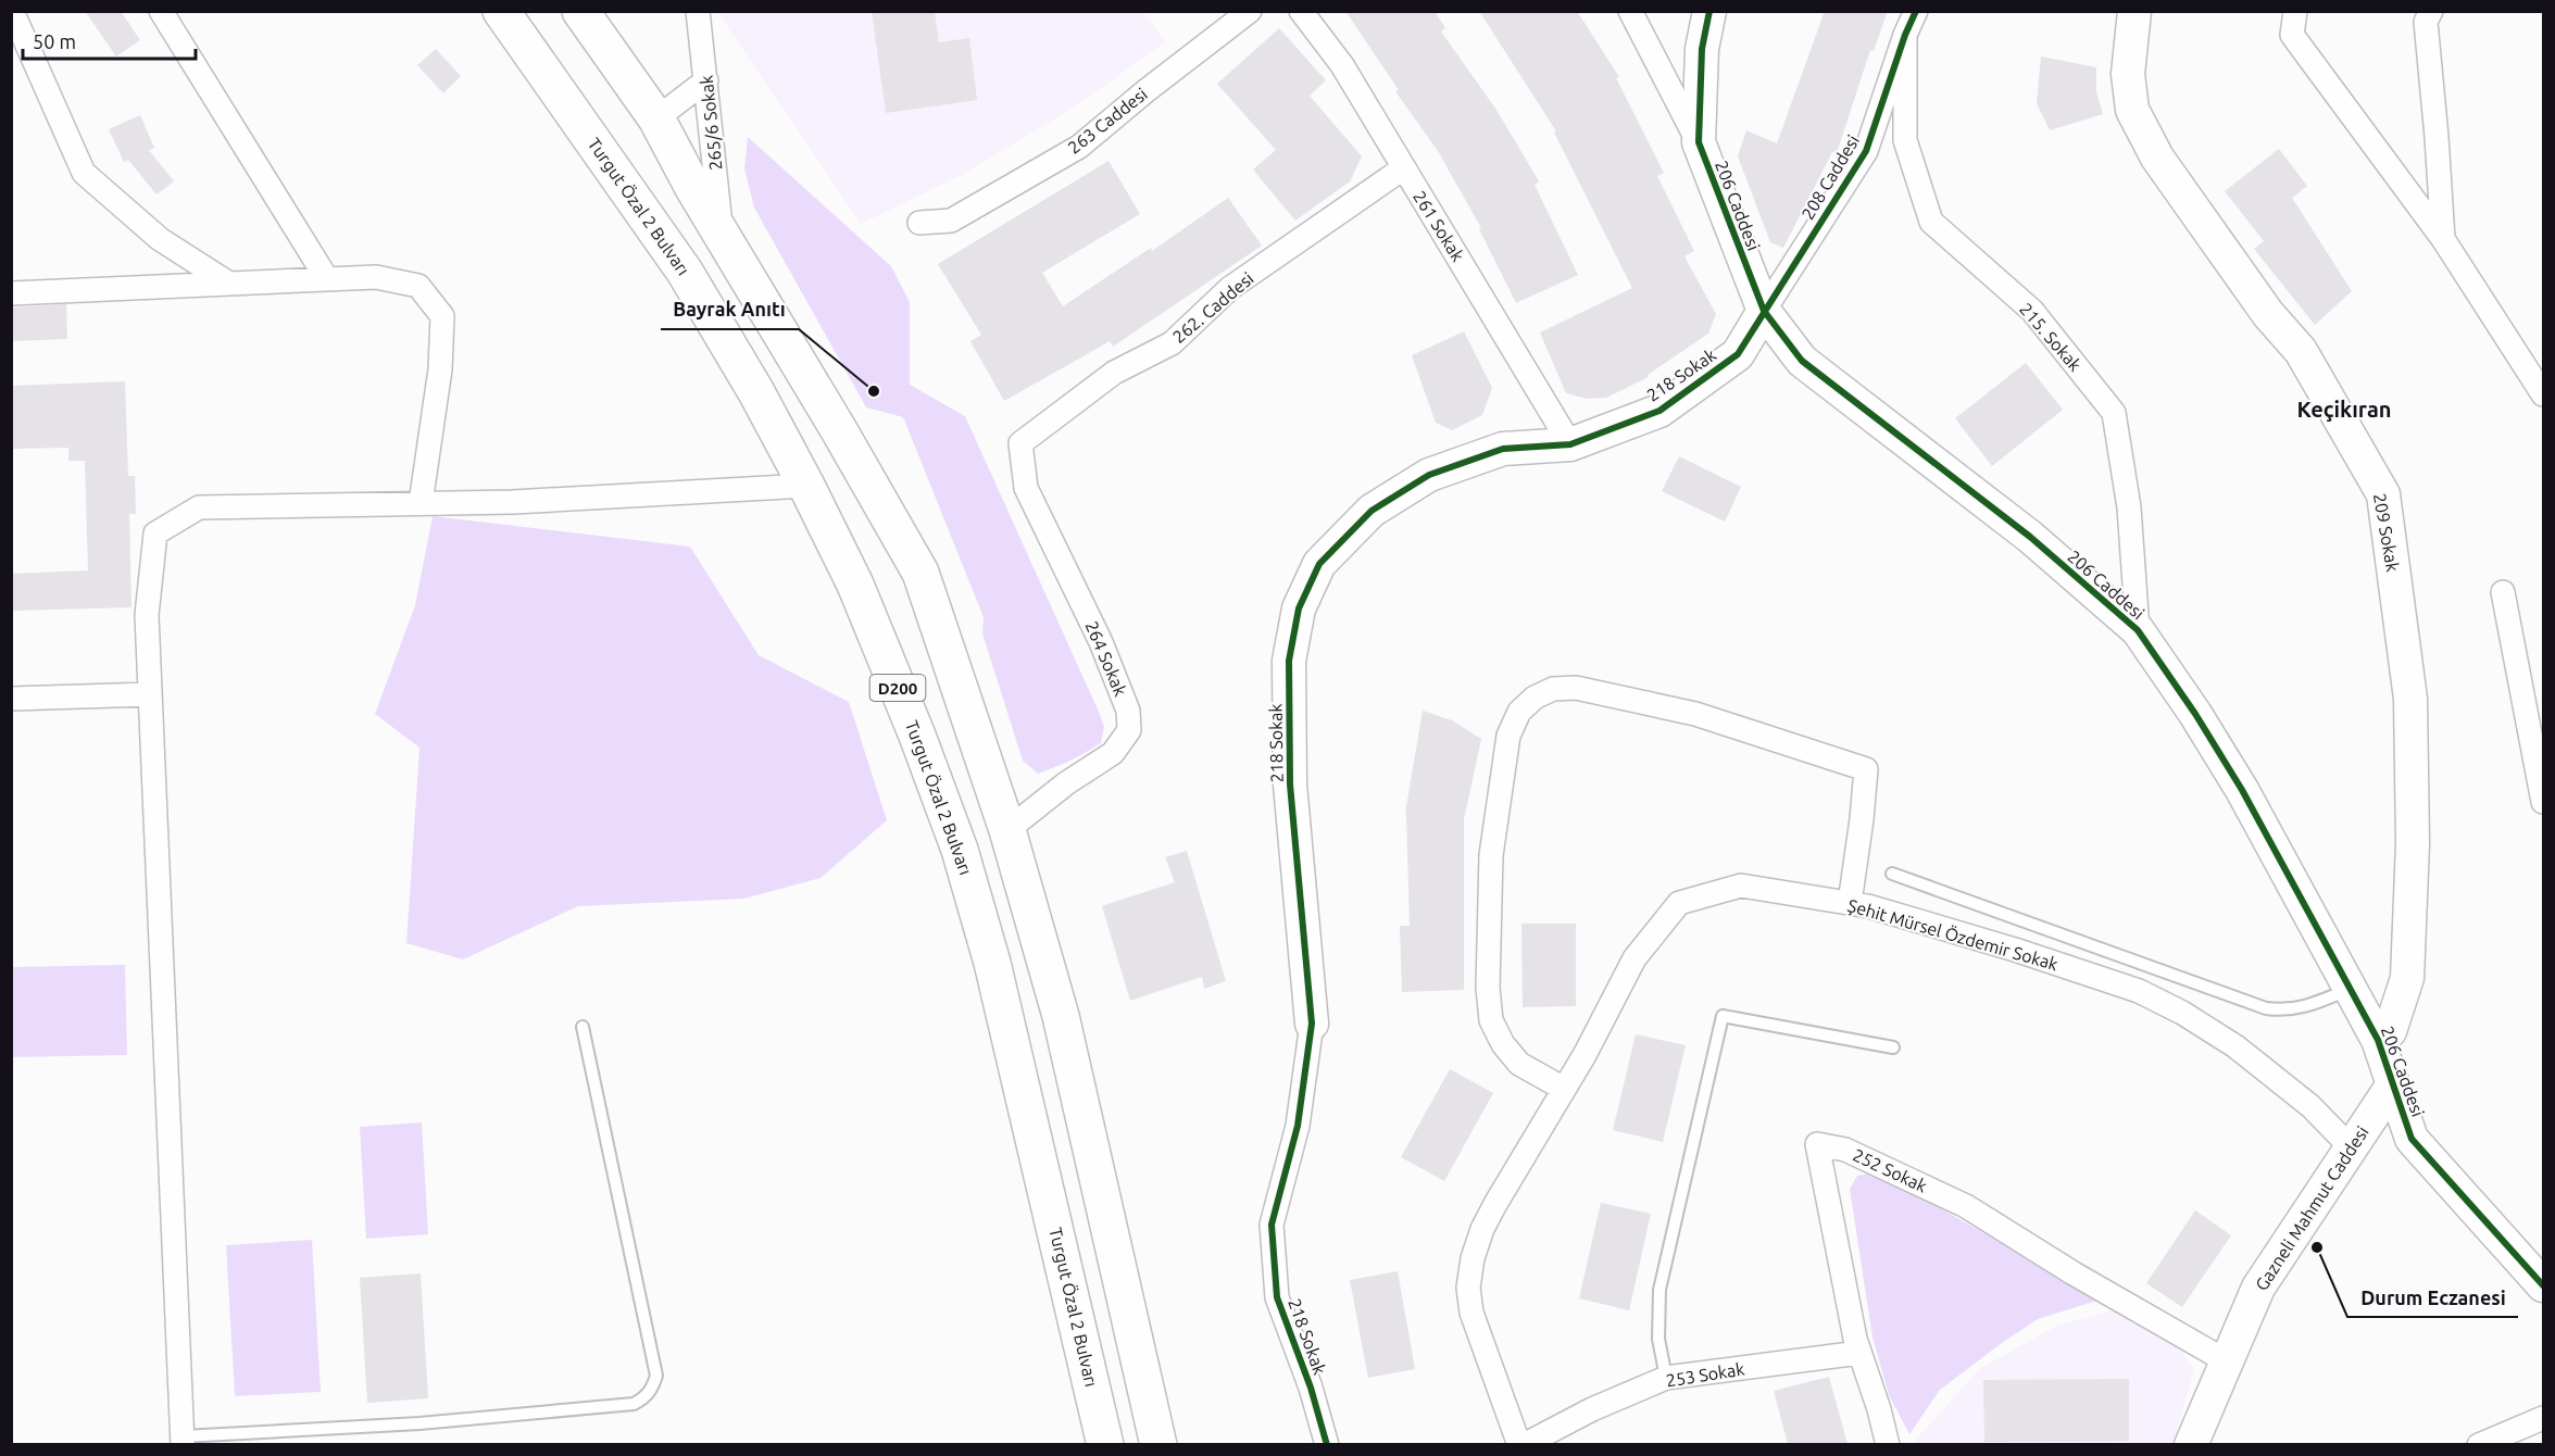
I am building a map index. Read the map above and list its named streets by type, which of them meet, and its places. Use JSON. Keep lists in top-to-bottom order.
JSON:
{
  "streets": {
    "highway": ["Turgut Özal 2 Bulvarı", "D200"],
    "street": [
      "263 Caddesi",
      "265/6 Sokak",
      "208 Caddesi",
      "206 Caddesi",
      "261 Sokak",
      "262. Caddesi",
      "215. Sokak",
      "218 Sokak",
      "209 Sokak",
      "264 Sokak",
      "Şehit Mürsel Özdemir Sokak",
      "252 Sokak",
      "Gazneli Mahmut Caddesi",
      "253 Sokak"
    ]
  },
  "crossings": [
    ["208 Caddesi", "206 Caddesi"],
    ["208 Caddesi", "215. Sokak"],
    ["208 Caddesi", "218 Sokak"],
    ["206 Caddesi", "215. Sokak"],
    ["206 Caddesi", "218 Sokak"],
    ["206 Caddesi", "209 Sokak"],
    ["206 Caddesi", "Gazneli Mahmut Caddesi"],
    ["261 Sokak", "262. Caddesi"],
    ["261 Sokak", "218 Sokak"],
    ["262. Caddesi", "264 Sokak"],
    ["Şehit Mürsel Özdemir Sokak", "Gazneli Mahmut Caddesi"],
    ["Şehit Mürsel Özdemir Sokak", "253 Sokak"],
    ["252 Sokak", "Gazneli Mahmut Caddesi"],
    ["252 Sokak", "253 Sokak"]
  ],
  "districts": ["Keçikıran"],
  "places": ["Bayrak Anıtı", "Durum Eczanesi"],
  "scale_bar": "50 m"
}
